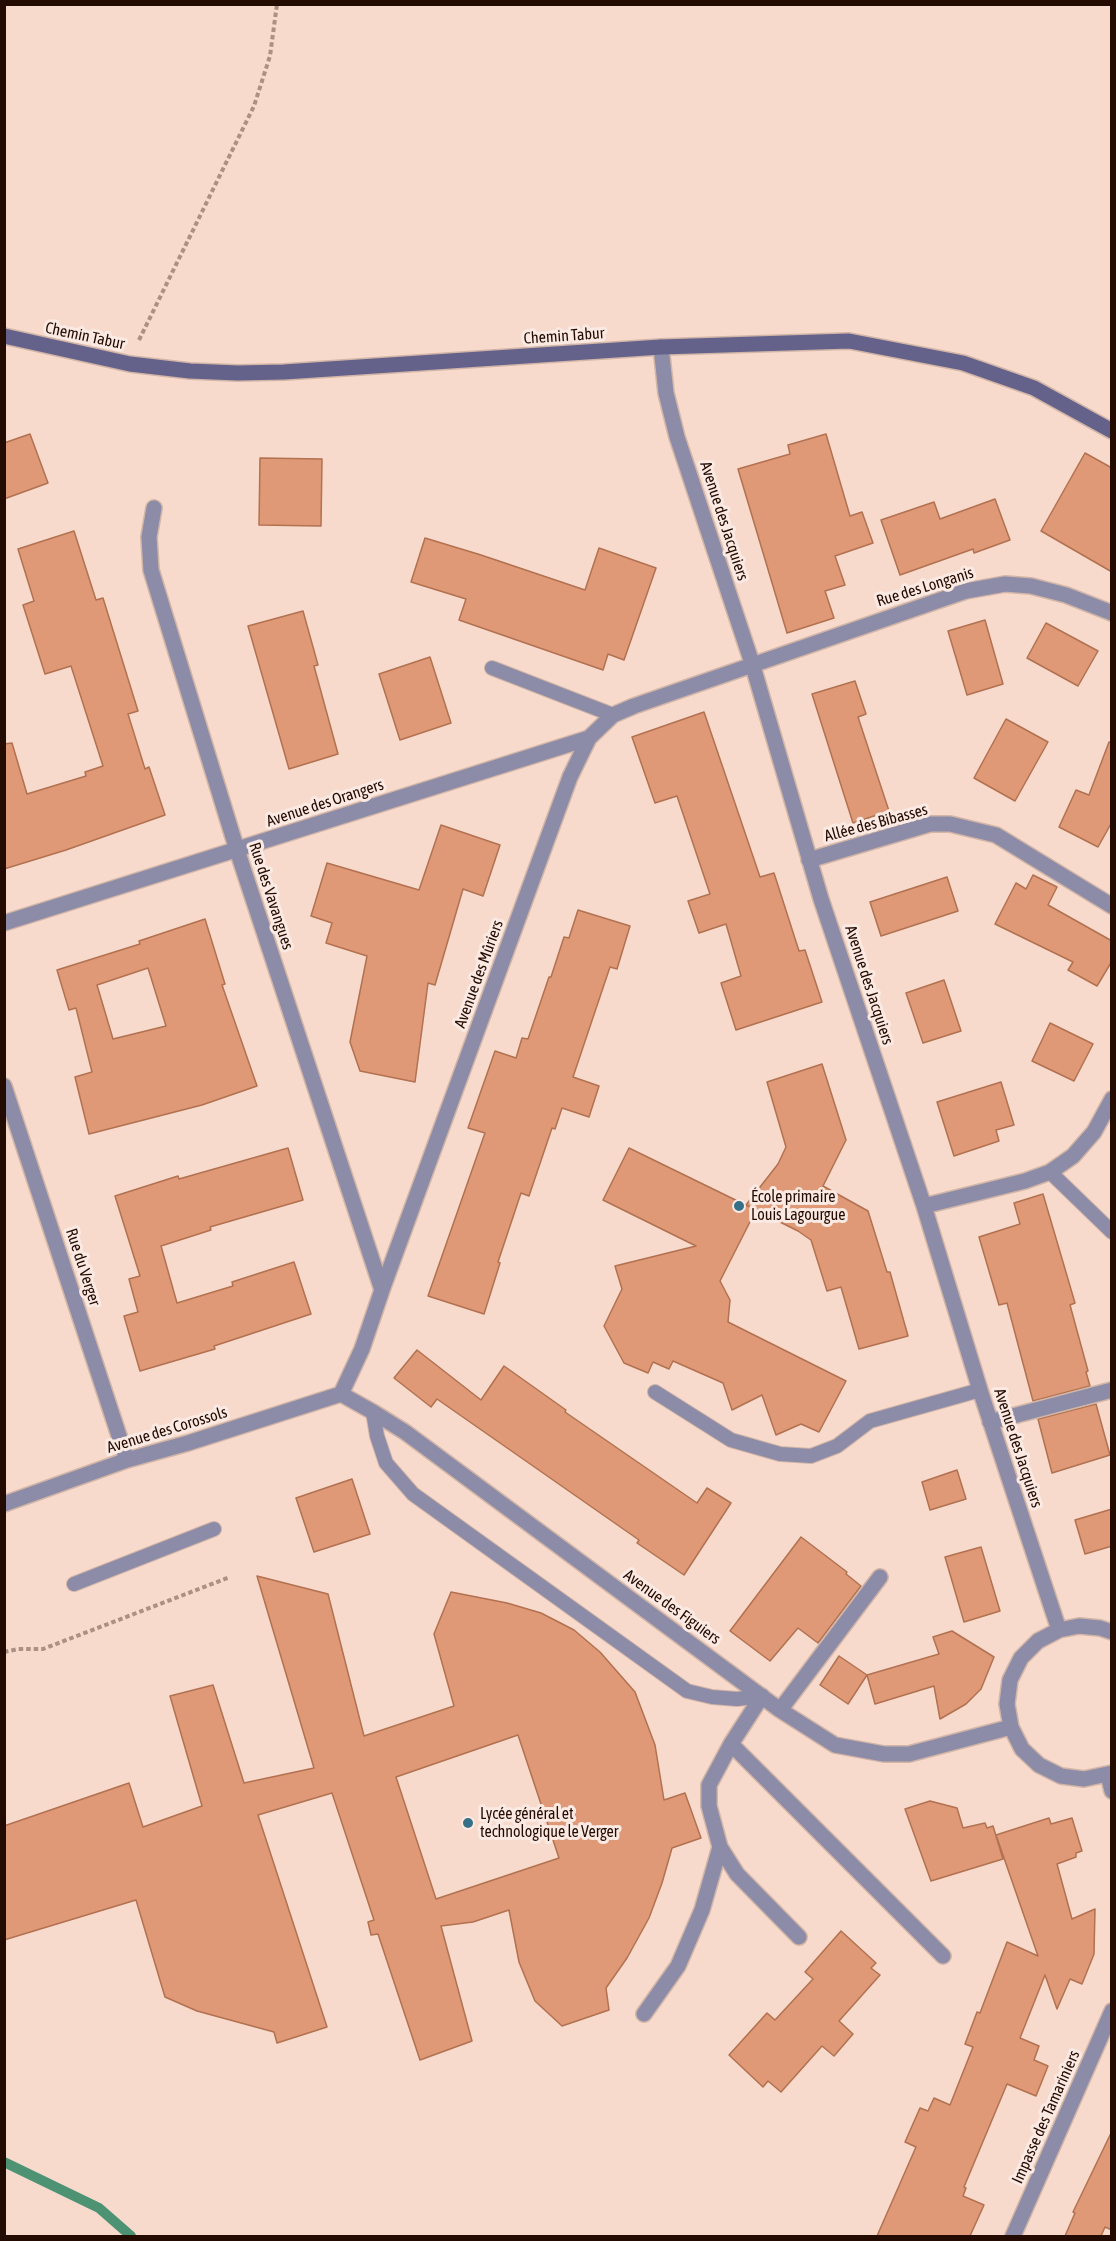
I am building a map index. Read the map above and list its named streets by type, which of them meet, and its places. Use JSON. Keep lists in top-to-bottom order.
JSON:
{
  "streets": {
    "main road": ["Chemin Tabur"],
    "street": [
      "Avenue des Jacquiers",
      "Rue des Longanis",
      "Avenue des Orangers",
      "Allée des Bibasses",
      "Rue des Vavangues",
      "Avenue des Mûriers",
      "Rue du Verger",
      "Avenue des Corossols",
      "Avenue des Figuiers",
      "Impasse des Tamariniers"
    ]
  },
  "crossings": [
    ["Chemin Tabur", "Avenue des Jacquiers"],
    ["Avenue des Jacquiers", "Rue des Longanis"],
    ["Avenue des Jacquiers", "Allée des Bibasses"],
    ["Avenue des Jacquiers", "Avenue des Mûriers"],
    ["Rue des Longanis", "Avenue des Mûriers"],
    ["Avenue des Orangers", "Rue des Vavangues"],
    ["Avenue des Orangers", "Avenue des Mûriers"],
    ["Rue des Vavangues", "Avenue des Mûriers"],
    ["Avenue des Mûriers", "Avenue des Corossols"],
    ["Avenue des Mûriers", "Avenue des Figuiers"],
    ["Rue du Verger", "Avenue des Corossols"],
    ["Avenue des Corossols", "Avenue des Figuiers"]
  ],
  "places": ["École primaire Louis Lagourgue", "Lycée général et technologique le Verger"]
}
